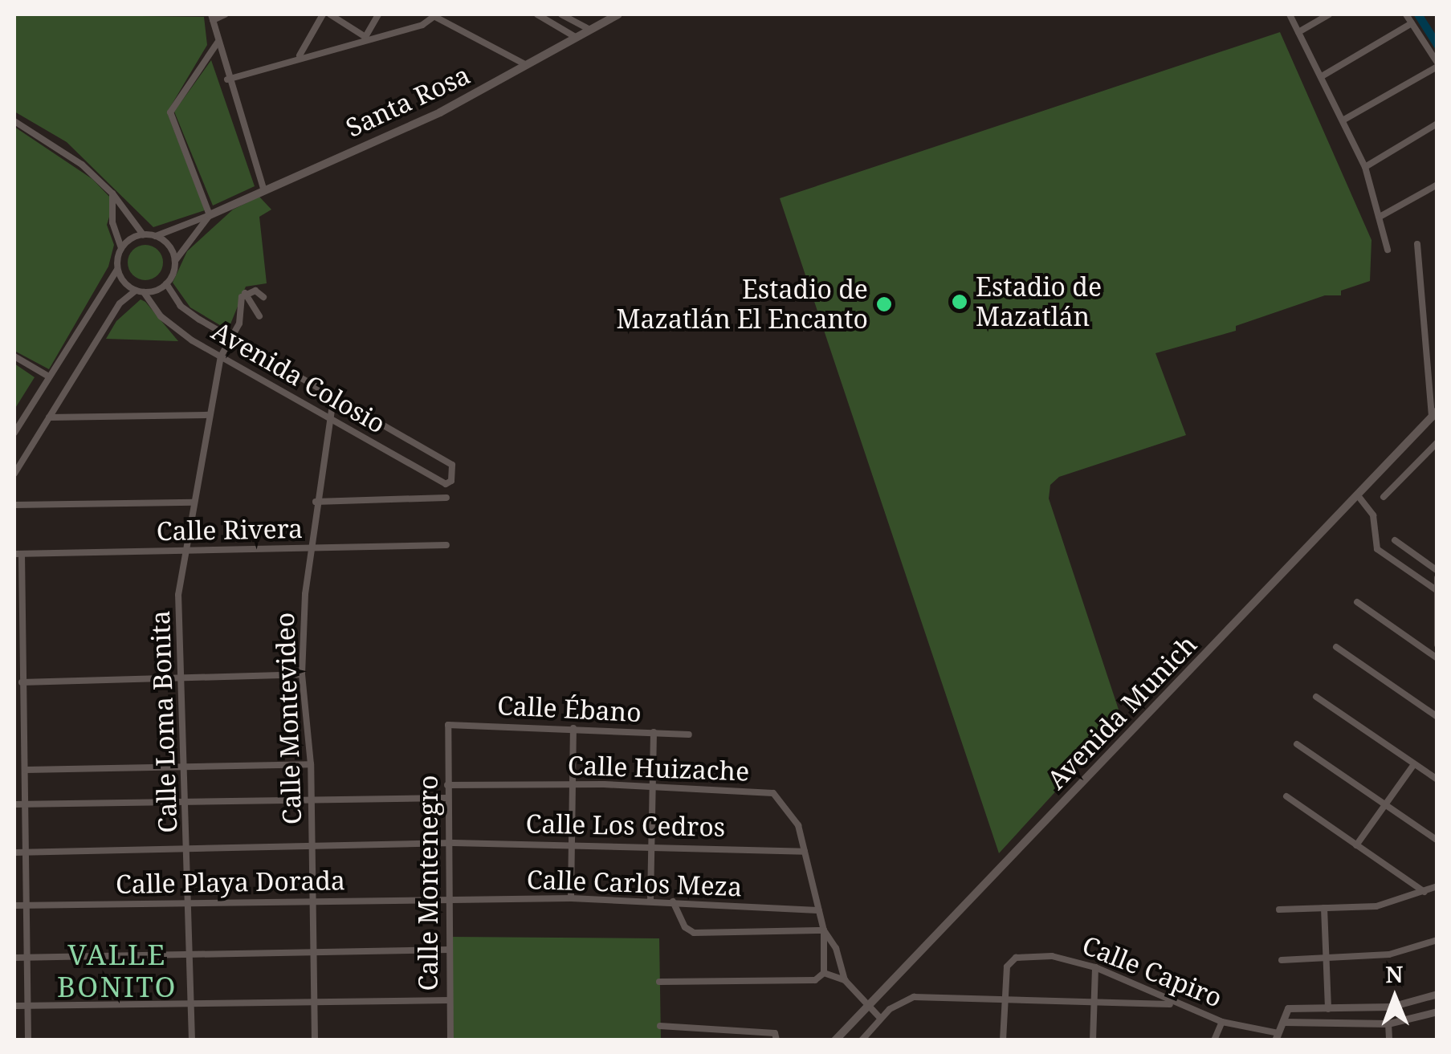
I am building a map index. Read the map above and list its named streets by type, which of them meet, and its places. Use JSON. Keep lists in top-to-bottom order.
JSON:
{
  "streets": {
    "main road": ["Santa Rosa", "Avenida Munich"],
    "street": [
      "Avenida Colosio",
      "Calle Rivera",
      "Calle Ébano",
      "Calle Montevideo",
      "Calle Loma Bonita",
      "Calle Huizache",
      "Calle Los Cedros",
      "Calle Playa Dorada",
      "Calle Montenegro",
      "Calle Carlos Meza",
      "Calle Capiro"
    ]
  },
  "crossings": [
    ["Avenida Colosio", "Calle Montevideo"],
    ["Avenida Colosio", "Calle Loma Bonita"],
    ["Calle Rivera", "Calle Montevideo"],
    ["Calle Rivera", "Calle Loma Bonita"],
    ["Calle Ébano", "Calle Montenegro"],
    ["Avenida Munich", "Calle Huizache"],
    ["Calle Montevideo", "Calle Los Cedros"],
    ["Calle Montevideo", "Calle Playa Dorada"],
    ["Calle Loma Bonita", "Calle Los Cedros"],
    ["Calle Loma Bonita", "Calle Playa Dorada"],
    ["Calle Huizache", "Calle Los Cedros"],
    ["Calle Huizache", "Calle Montenegro"],
    ["Calle Huizache", "Calle Carlos Meza"],
    ["Calle Los Cedros", "Calle Montenegro"],
    ["Calle Playa Dorada", "Calle Montenegro"],
    ["Calle Playa Dorada", "Calle Carlos Meza"],
    ["Calle Montenegro", "Calle Carlos Meza"]
  ],
  "districts": ["VALLE BONITO"],
  "places": ["Estadio de Mazatlán", "Estadio de Mazatlán El Encanto"],
  "north": "top"
}
